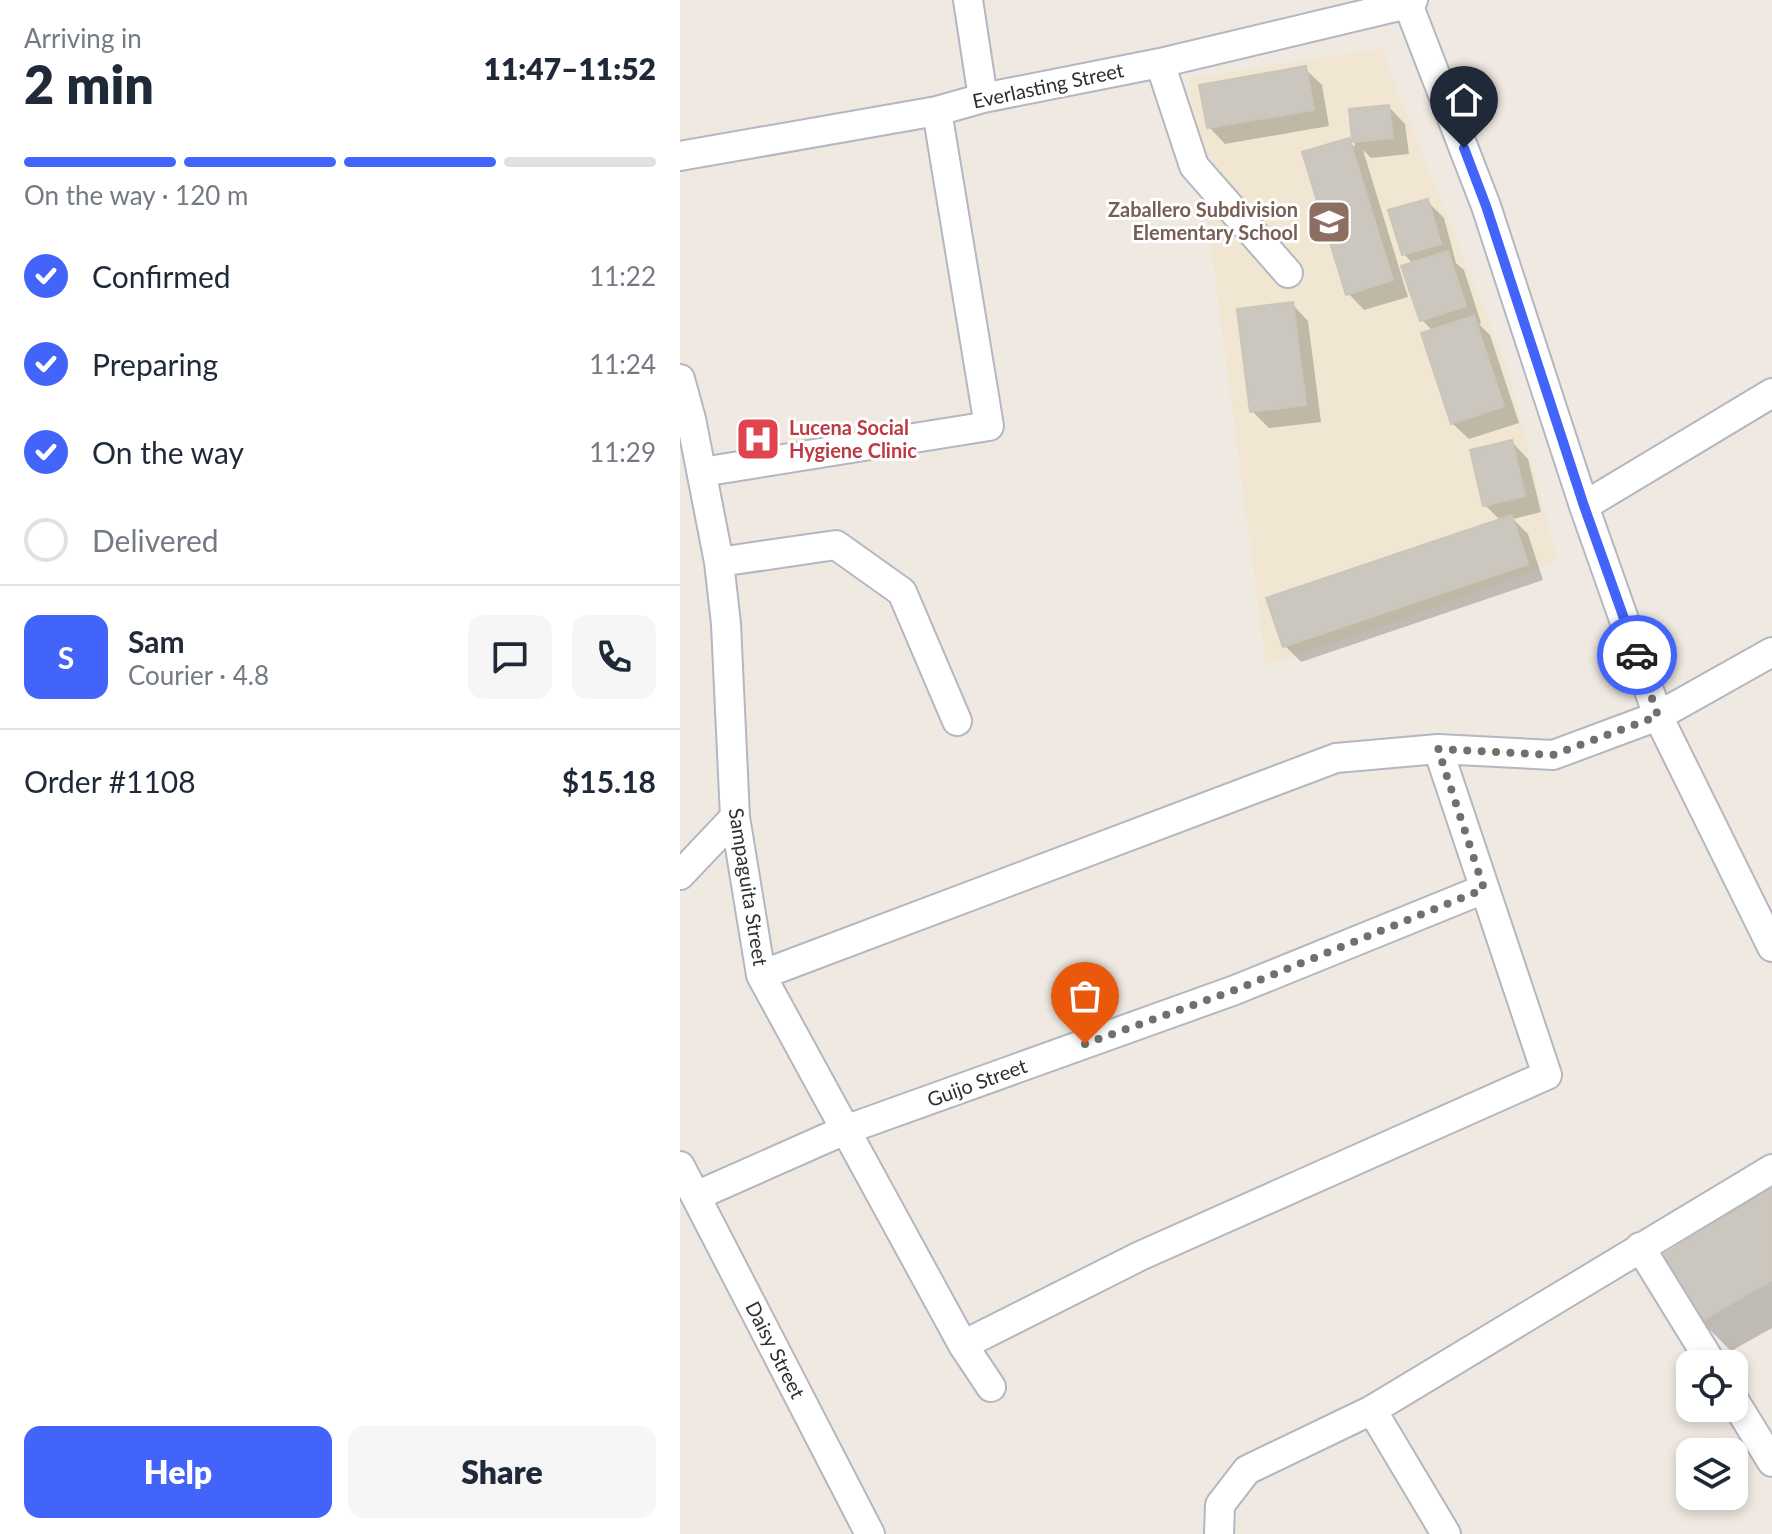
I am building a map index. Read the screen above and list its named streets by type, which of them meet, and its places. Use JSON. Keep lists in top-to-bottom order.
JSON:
{
  "streets": {
    "street": [
      "Everlasting Street",
      "Sampaguita Street",
      "Guijo Street",
      "Daisy Street"
    ]
  },
  "crossings": [
    ["Sampaguita Street", "Guijo Street"],
    ["Guijo Street", "Daisy Street"]
  ],
  "places": {
    "school or university": ["Zaballero Subdivision Elementary School"],
    "hospital": ["Lucena Social Hygiene Clinic"]
  },
  "page": {
    "heading": ["2 min", "Arriving in", "11:47–11:52"],
    "panel": [
      "Sam",
      "Courier · 4.8",
      "Order #1108",
      "$15.18"
    ],
    "bar": "On the way · 120 m",
    "list": [
      ["Confirmed", "11:22"],
      ["Preparing", "11:24"],
      ["On the way", "11:29"],
      "Delivered"
    ],
    "round": "S",
    "buttons": ["Help", "Share"]
  }
}
